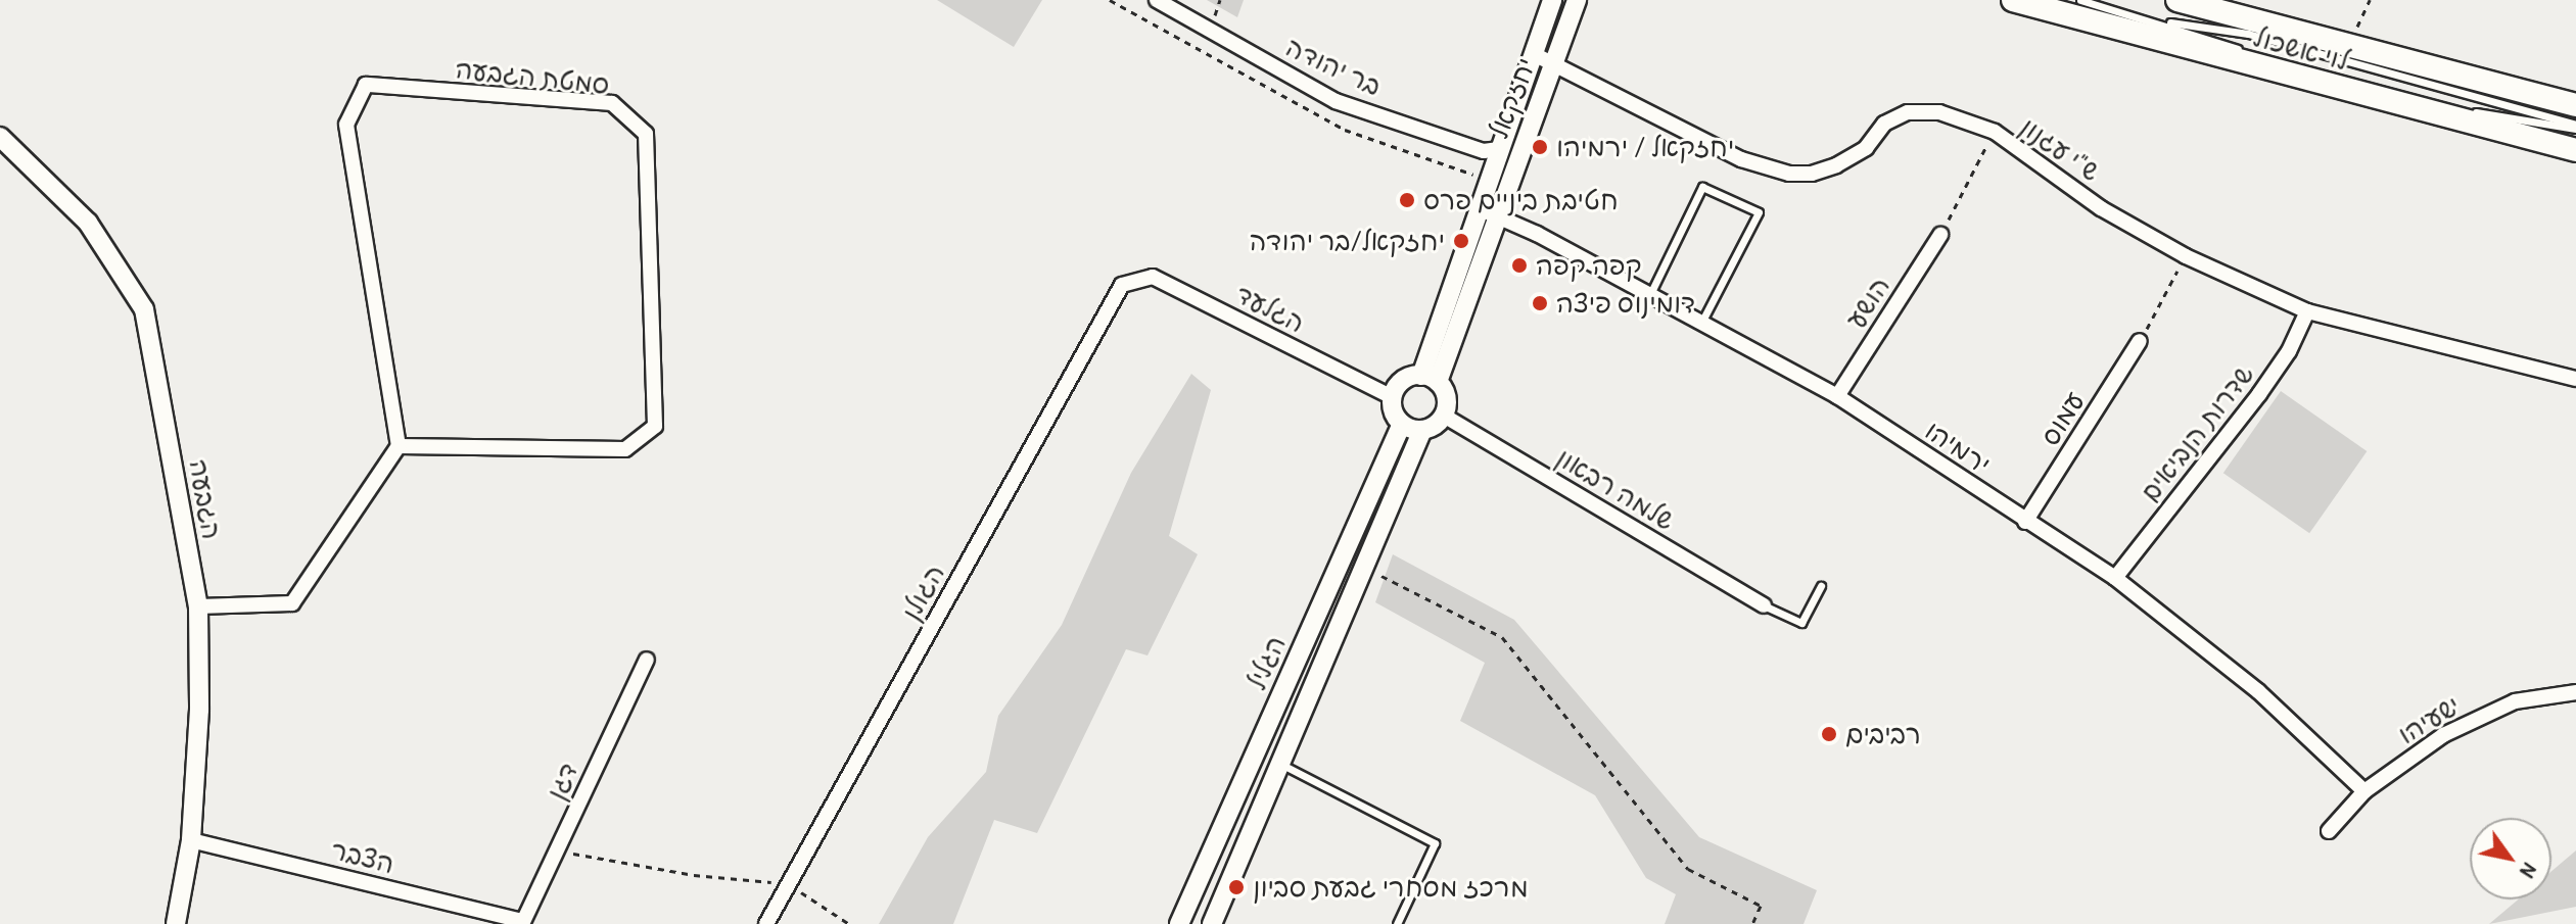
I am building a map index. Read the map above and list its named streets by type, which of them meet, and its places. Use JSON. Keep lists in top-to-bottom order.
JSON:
{
  "streets": {
    "main road": ["לוי אשכול"],
    "street": [
      "בר יהודה",
      "סמטת הגבעה",
      "יחזקאל",
      "ש\"י עגנון",
      "הושע",
      "הגלעד",
      "עמוס",
      "שדרות הנביאים",
      "ירמיהו",
      "שלמה רבאון",
      "הגבעה",
      "הגולן",
      "הגליל",
      "ישעיהו",
      "דגן",
      "הצבר"
    ]
  },
  "crossings": [
    ["בר יהודה", "יחזקאל"],
    ["יחזקאל", "ש\"י עגנון"],
    ["יחזקאל", "ירמיהו"],
    ["ש\"י עגנון", "שדרות הנביאים"],
    ["הושע", "ירמיהו"],
    ["הגלעד", "שלמה רבאון"],
    ["הגלעד", "הגולן"],
    ["הגלעד", "הגליל"],
    ["עמוס", "ירמיהו"],
    ["שדרות הנביאים", "ירמיהו"],
    ["ירמיהו", "ישעיהו"],
    ["שלמה רבאון", "הגליל"],
    ["הגבעה", "הצבר"],
    ["דגן", "הצבר"]
  ],
  "places": [
    "יחזקאל / ירמיהו",
    "חטיבת ביניים פרס",
    "יחזקאל/בר יהודה",
    "קפה קפה",
    "דומינוס פיצה",
    "רביבים",
    "מרכז מסחרי גבעת סביון"
  ],
  "north": "bottom right"
}
